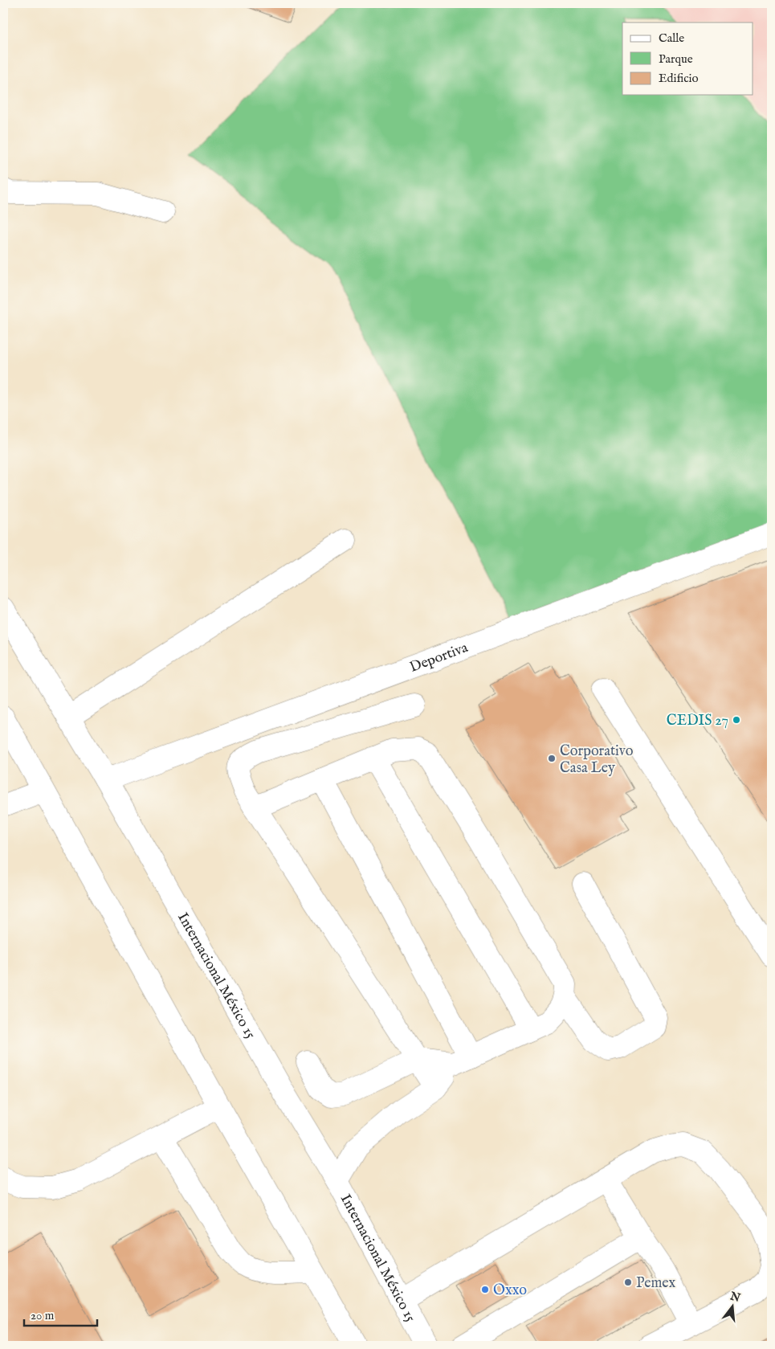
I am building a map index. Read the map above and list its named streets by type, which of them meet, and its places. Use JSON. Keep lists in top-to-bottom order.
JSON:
{
  "streets": {
    "main road": ["Deportiva", "Internacional México 15"]
  },
  "crossings": [
    ["Deportiva", "Internacional México 15"]
  ],
  "places": [
    "CEDIS 27",
    "Corporativo Casa Ley",
    "Pemex",
    "Oxxo"
  ],
  "legend": ["Calle", "Parque", "Edificio"],
  "scale_bar": "20 m",
  "north": "top"
}
